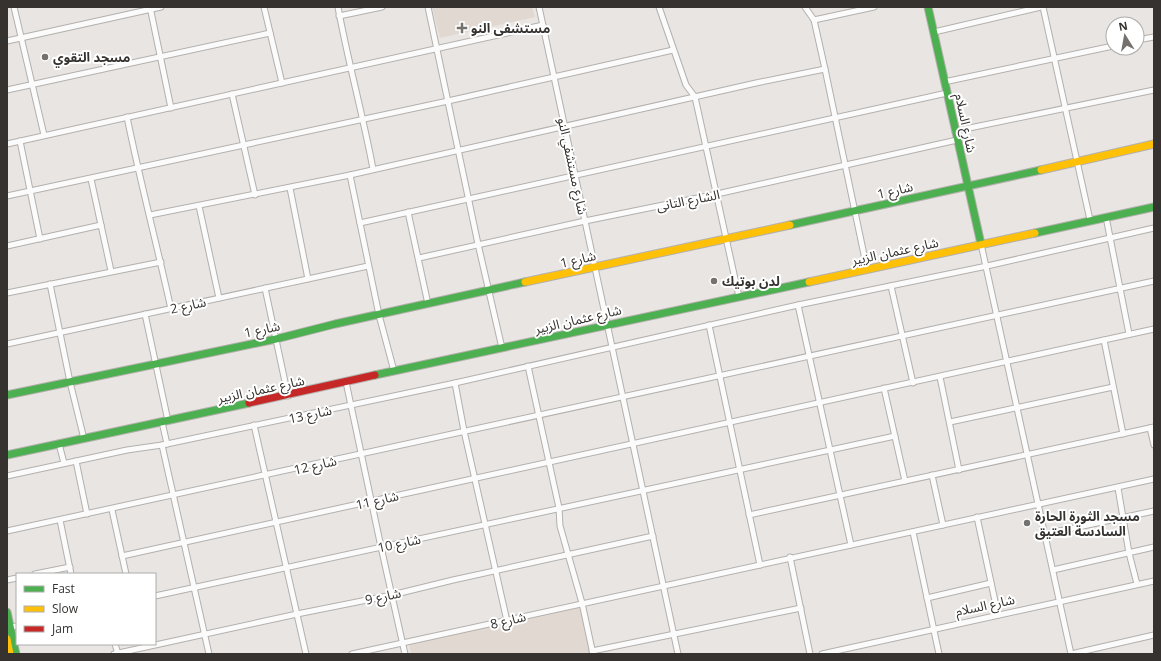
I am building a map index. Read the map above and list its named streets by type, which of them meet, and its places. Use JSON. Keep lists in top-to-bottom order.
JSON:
{
  "streets": {
    "street": [
      "شارع السلام",
      "شارع مستشفي النو",
      "شارع 1",
      "الشارع التانى",
      "شارع عثمان الزبير",
      "شارع 2",
      "شارع 13",
      "شارع 12",
      "شارع 11",
      "شارع 10",
      "شارع 9",
      "شارع 8"
    ]
  },
  "crossings": [
    ["شارع السلام", "شارع 1"],
    ["شارع السلام", "الشارع التانى"],
    ["شارع السلام", "شارع عثمان الزبير"],
    ["شارع مستشفي النو", "شارع 1"],
    ["شارع مستشفي النو", "الشارع التانى"],
    ["شارع مستشفي النو", "شارع عثمان الزبير"],
    ["شارع مستشفي النو", "شارع 13"],
    ["شارع مستشفي النو", "شارع 12"],
    ["شارع مستشفي النو", "شارع 11"],
    ["شارع مستشفي النو", "شارع 10"],
    ["شارع مستشفي النو", "شارع 9"],
    ["شارع مستشفي النو", "شارع 8"]
  ],
  "places": {
    "health": ["مستشفى النو"],
    "other": ["مسجد التقوي", "لدن بوتيك", "مسجد الثورة الحارة السادسة العتيق"]
  },
  "legend": ["Fast", "Slow", "Jam"],
  "north": "top"
}
